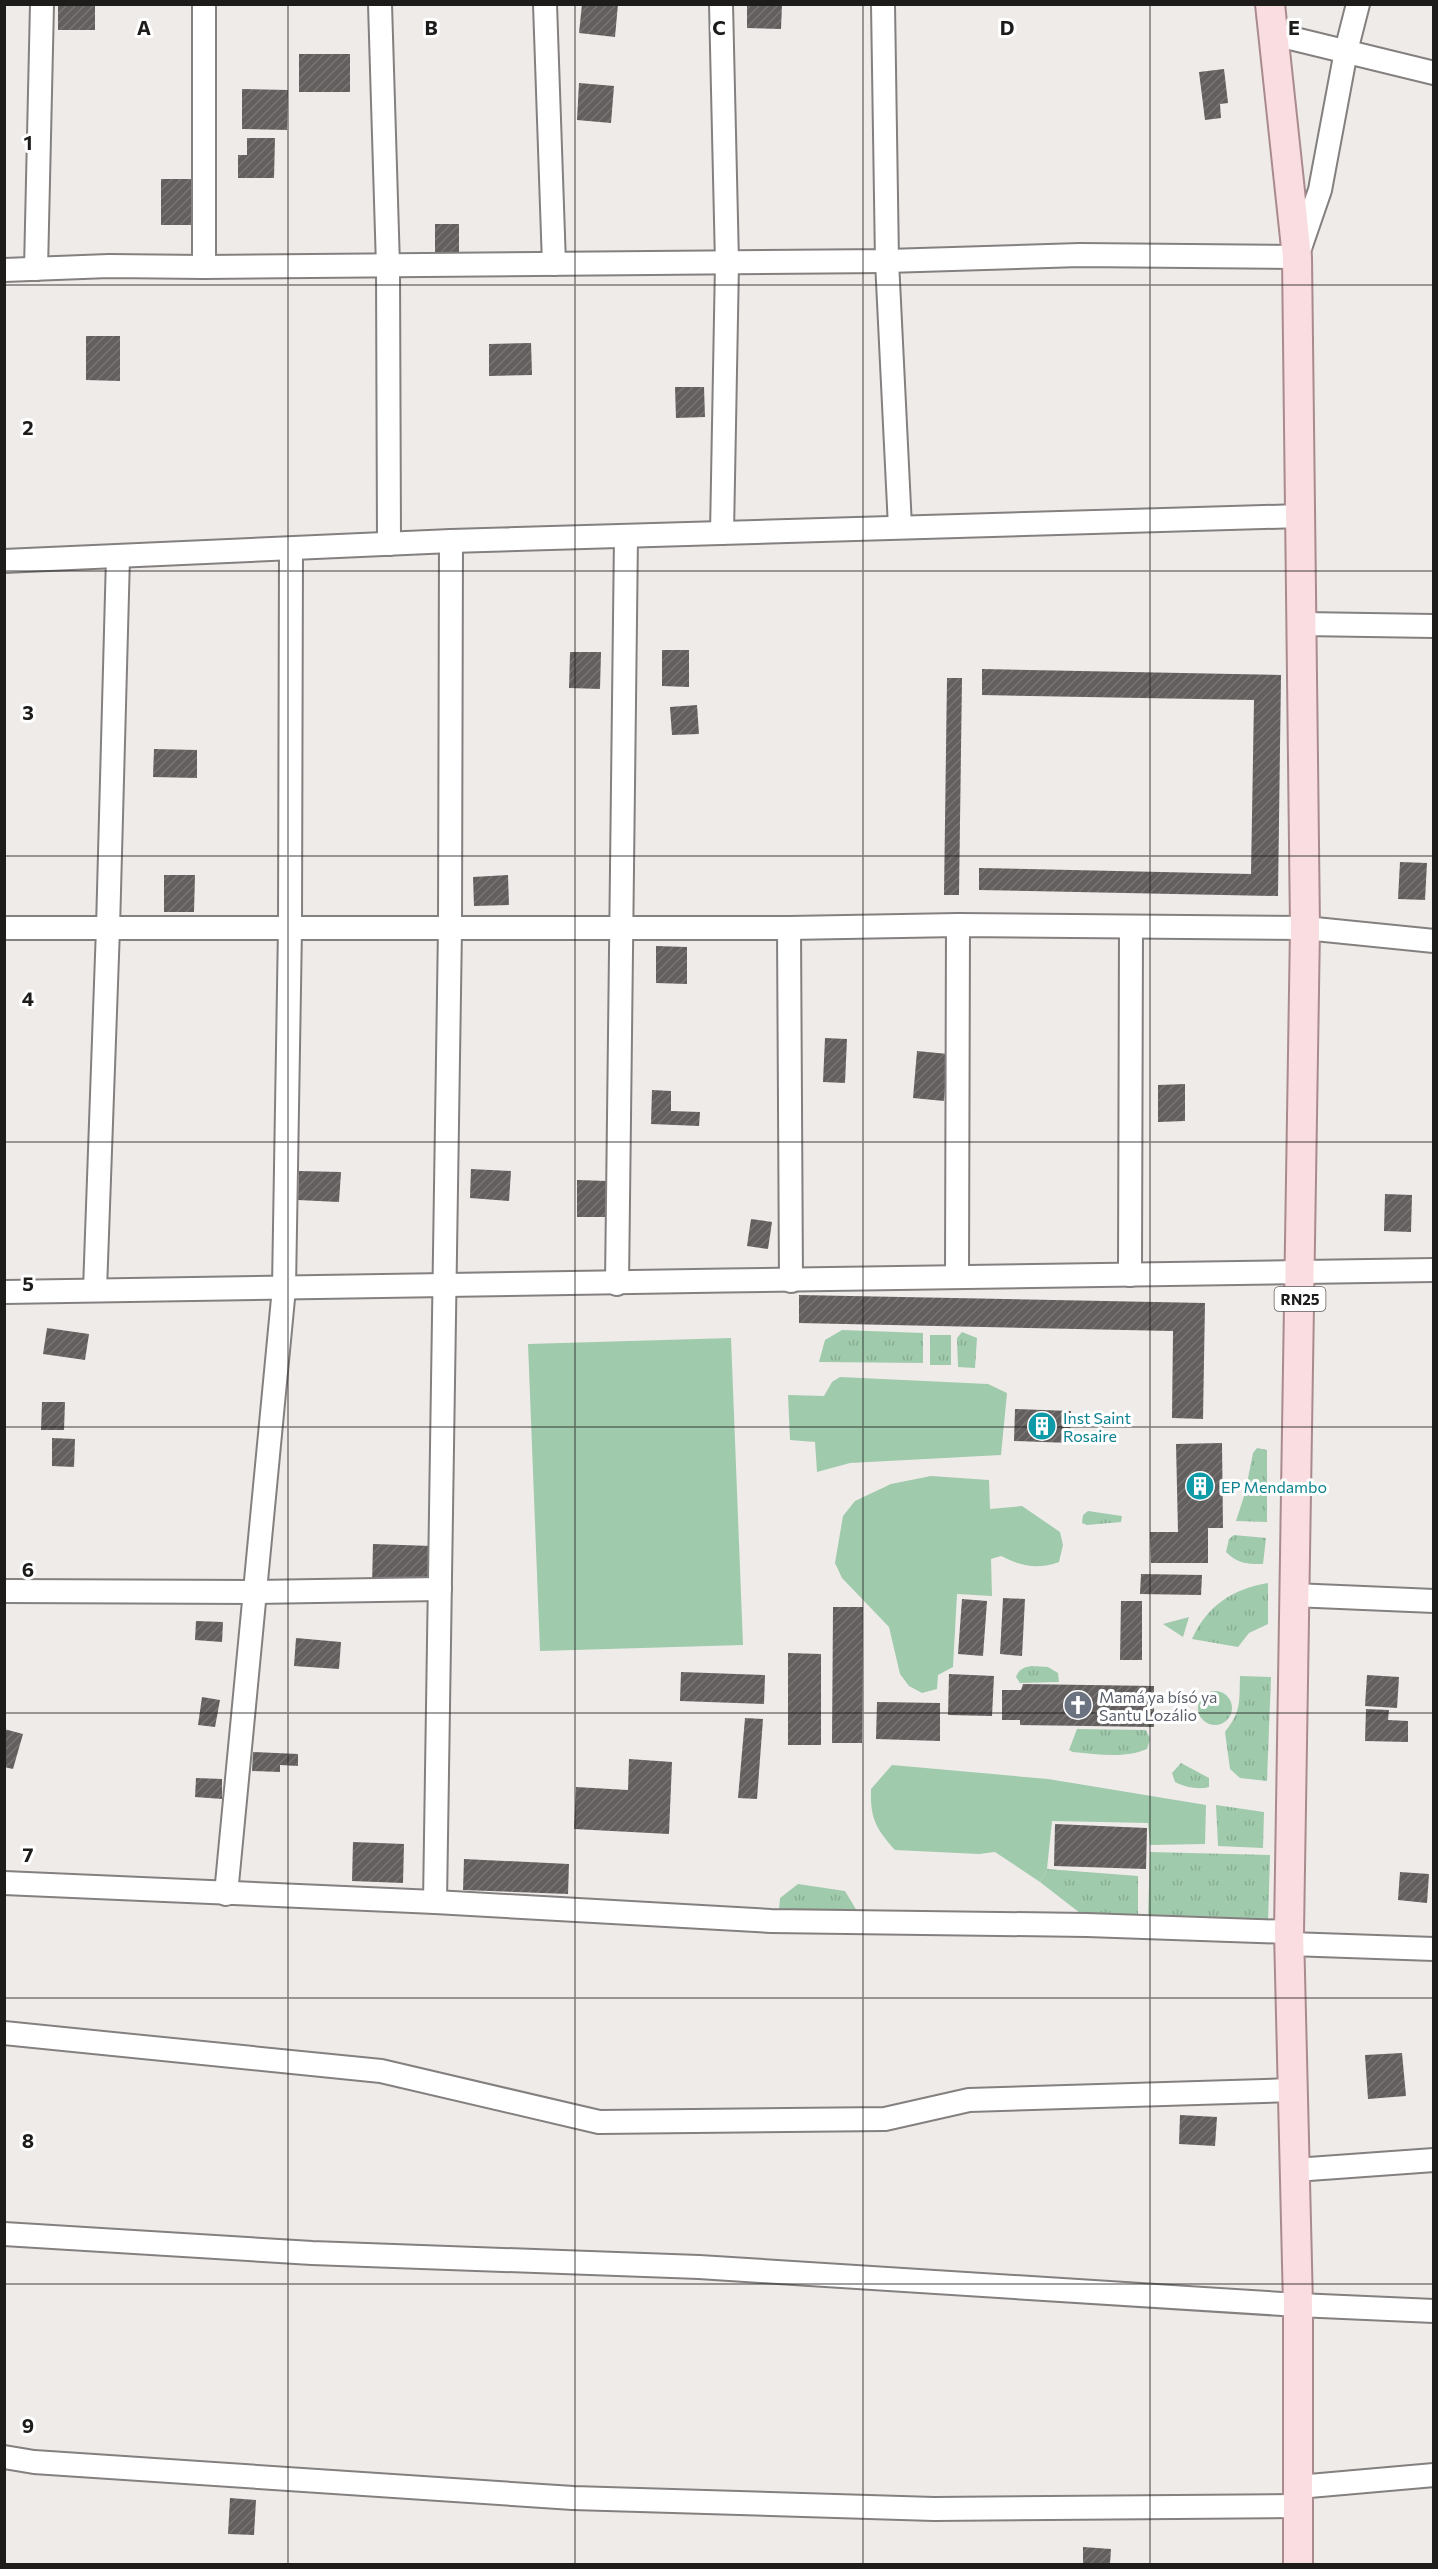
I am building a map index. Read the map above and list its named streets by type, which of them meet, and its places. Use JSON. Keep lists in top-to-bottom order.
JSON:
{
  "streets": {
    "main road": ["RN25"]
  },
  "places": {
    "building": ["Inst Saint Rosaire", "EP Mendambo"],
    "church": ["Mamá ya bísó ya Santu Lozálio"]
  },
  "grid": {
    "columns": [
      "A",
      "B",
      "C",
      "D",
      "E"
    ],
    "rows": [
      "1",
      "2",
      "3",
      "4",
      "5",
      "6",
      "7",
      "8",
      "9"
    ]
  }
}
